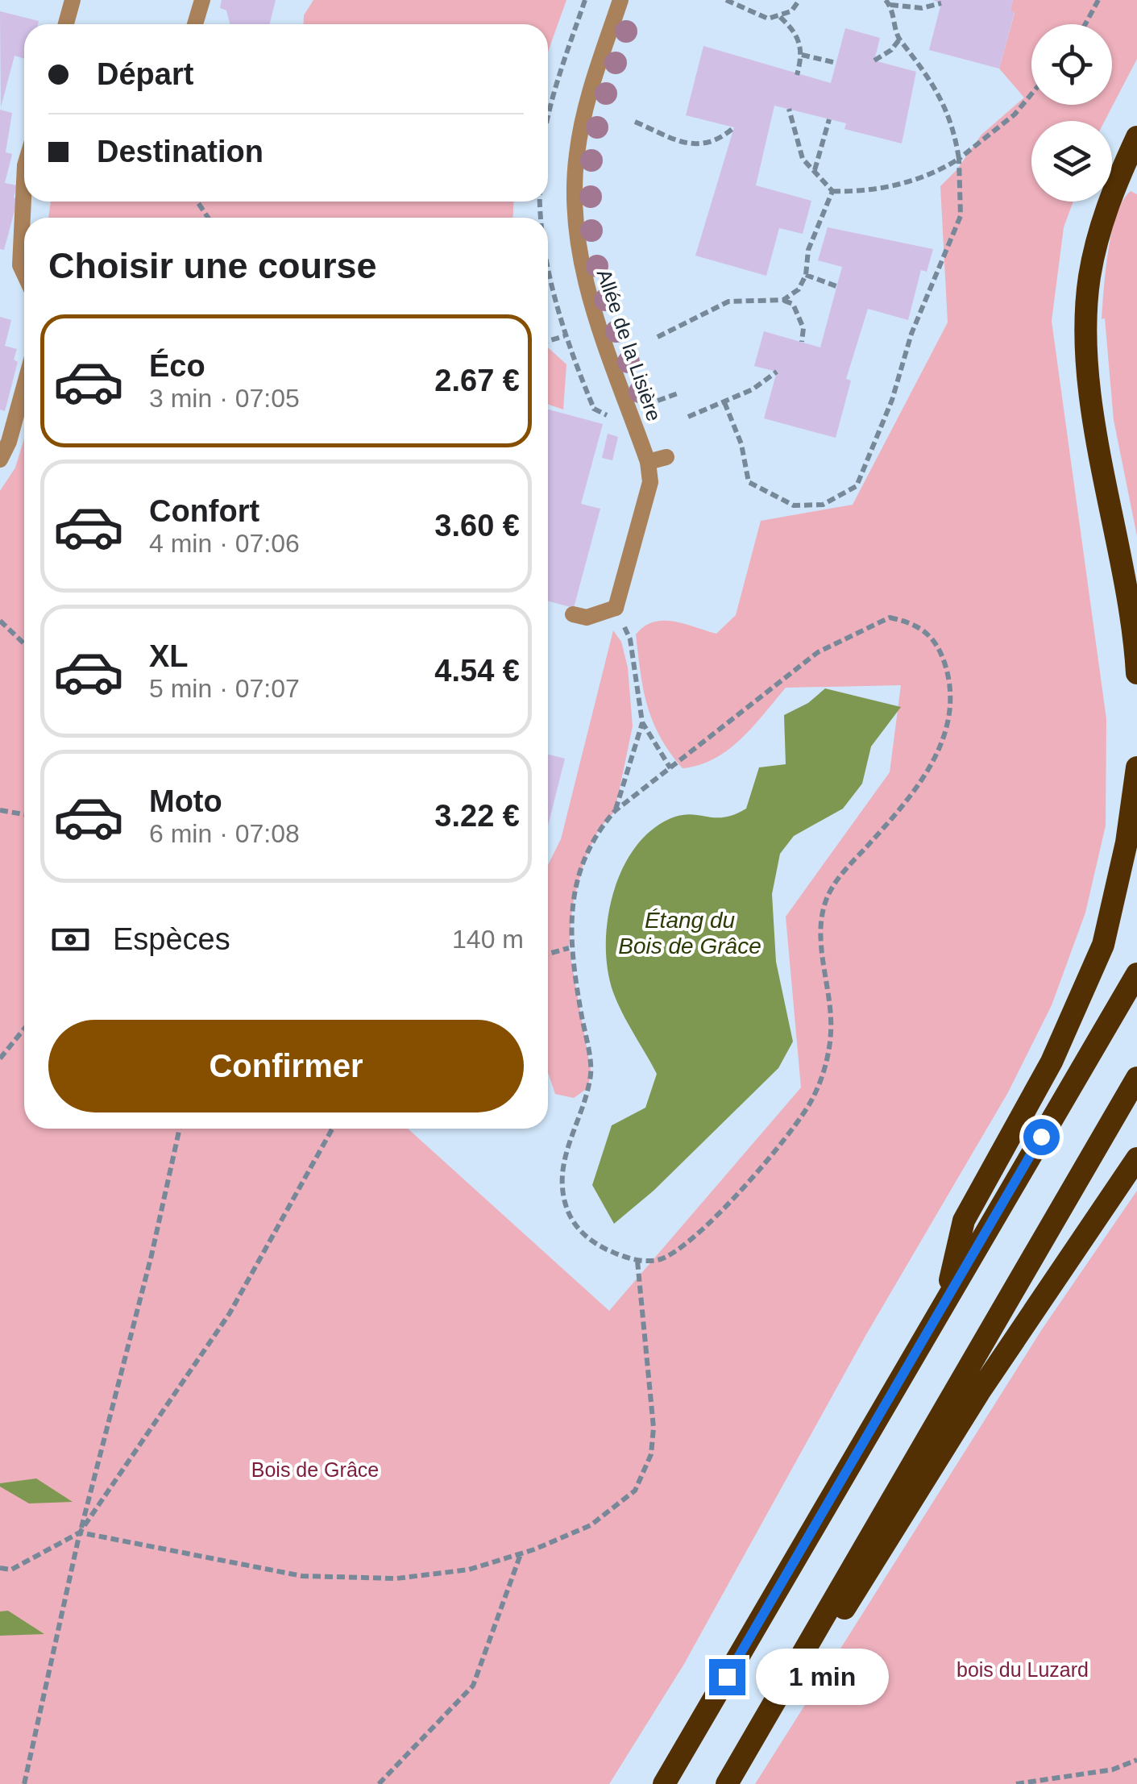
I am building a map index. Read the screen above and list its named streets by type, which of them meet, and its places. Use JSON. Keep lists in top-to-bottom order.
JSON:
{
  "streets": {
    "street": ["Allée de la Lisière"]
  },
  "water": ["Étang du Bois de Grâce"],
  "parks": ["Bois de Grâce", "bois du Luzard"],
  "page": {
    "banner": ["Départ", "Destination"],
    "heading": "Choisir une course",
    "list": [
      {
        "name": "Éco",
        "note": "3 min · 07:05",
        "value": "2.67 €"
      },
      {
        "name": "Confort",
        "note": "4 min · 07:06",
        "value": "3.60 €"
      },
      {
        "name": "XL",
        "note": "5 min · 07:07",
        "value": "4.54 €"
      },
      {
        "name": "Moto",
        "note": "6 min · 07:08",
        "value": "3.22 €"
      }
    ],
    "pay": ["Espèces", "140 m"],
    "buttons": "Confirmer",
    "bubble": "1 min"
  }
}
